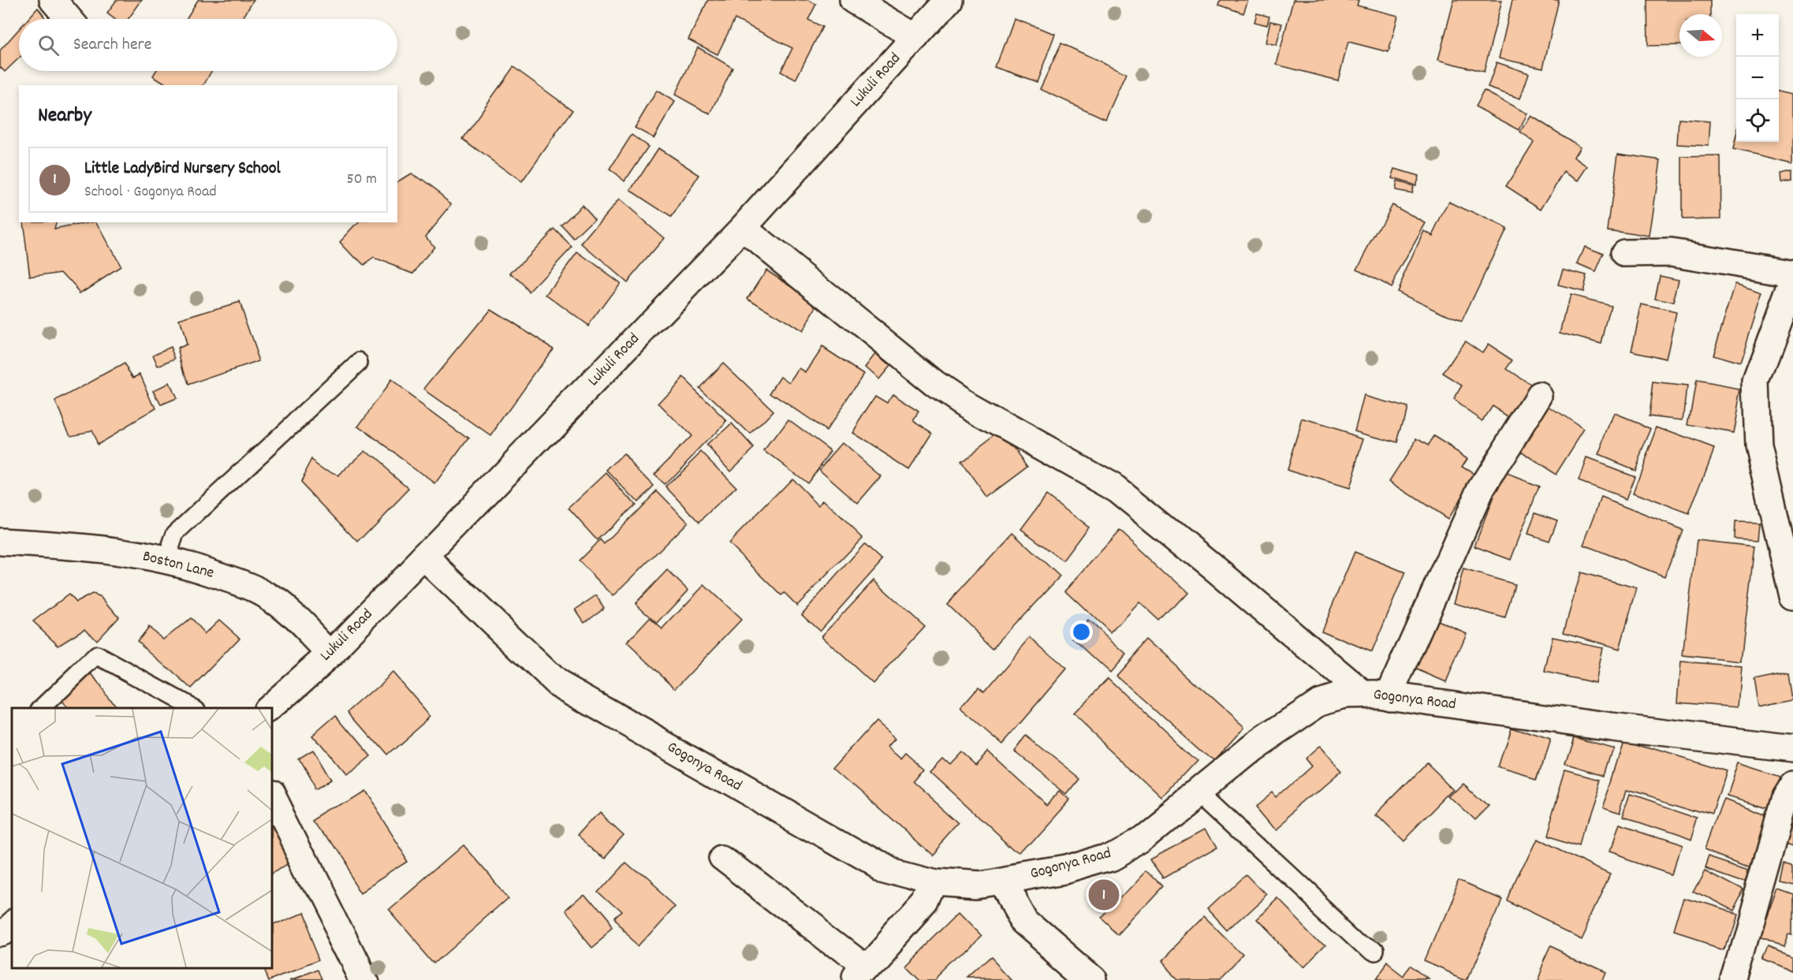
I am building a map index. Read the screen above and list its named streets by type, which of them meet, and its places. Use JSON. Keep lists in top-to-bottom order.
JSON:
{
  "streets": {
    "street": ["Lukuli Road", "Boston Lane", "Gogonya Road"]
  },
  "crossings": [
    ["Lukuli Road", "Boston Lane"],
    ["Lukuli Road", "Gogonya Road"]
  ],
  "north": "right",
  "page": {
    "map_buttons": ["+", "−"],
    "search": "Search here",
    "heading": "Nearby",
    "list": [
      {
        "mark": "1",
        "name": "Little LadyBird Nursery School",
        "note": "School · Gogonya Road",
        "value": "50 m"
      }
    ],
    "pins": "1"
  }
}
